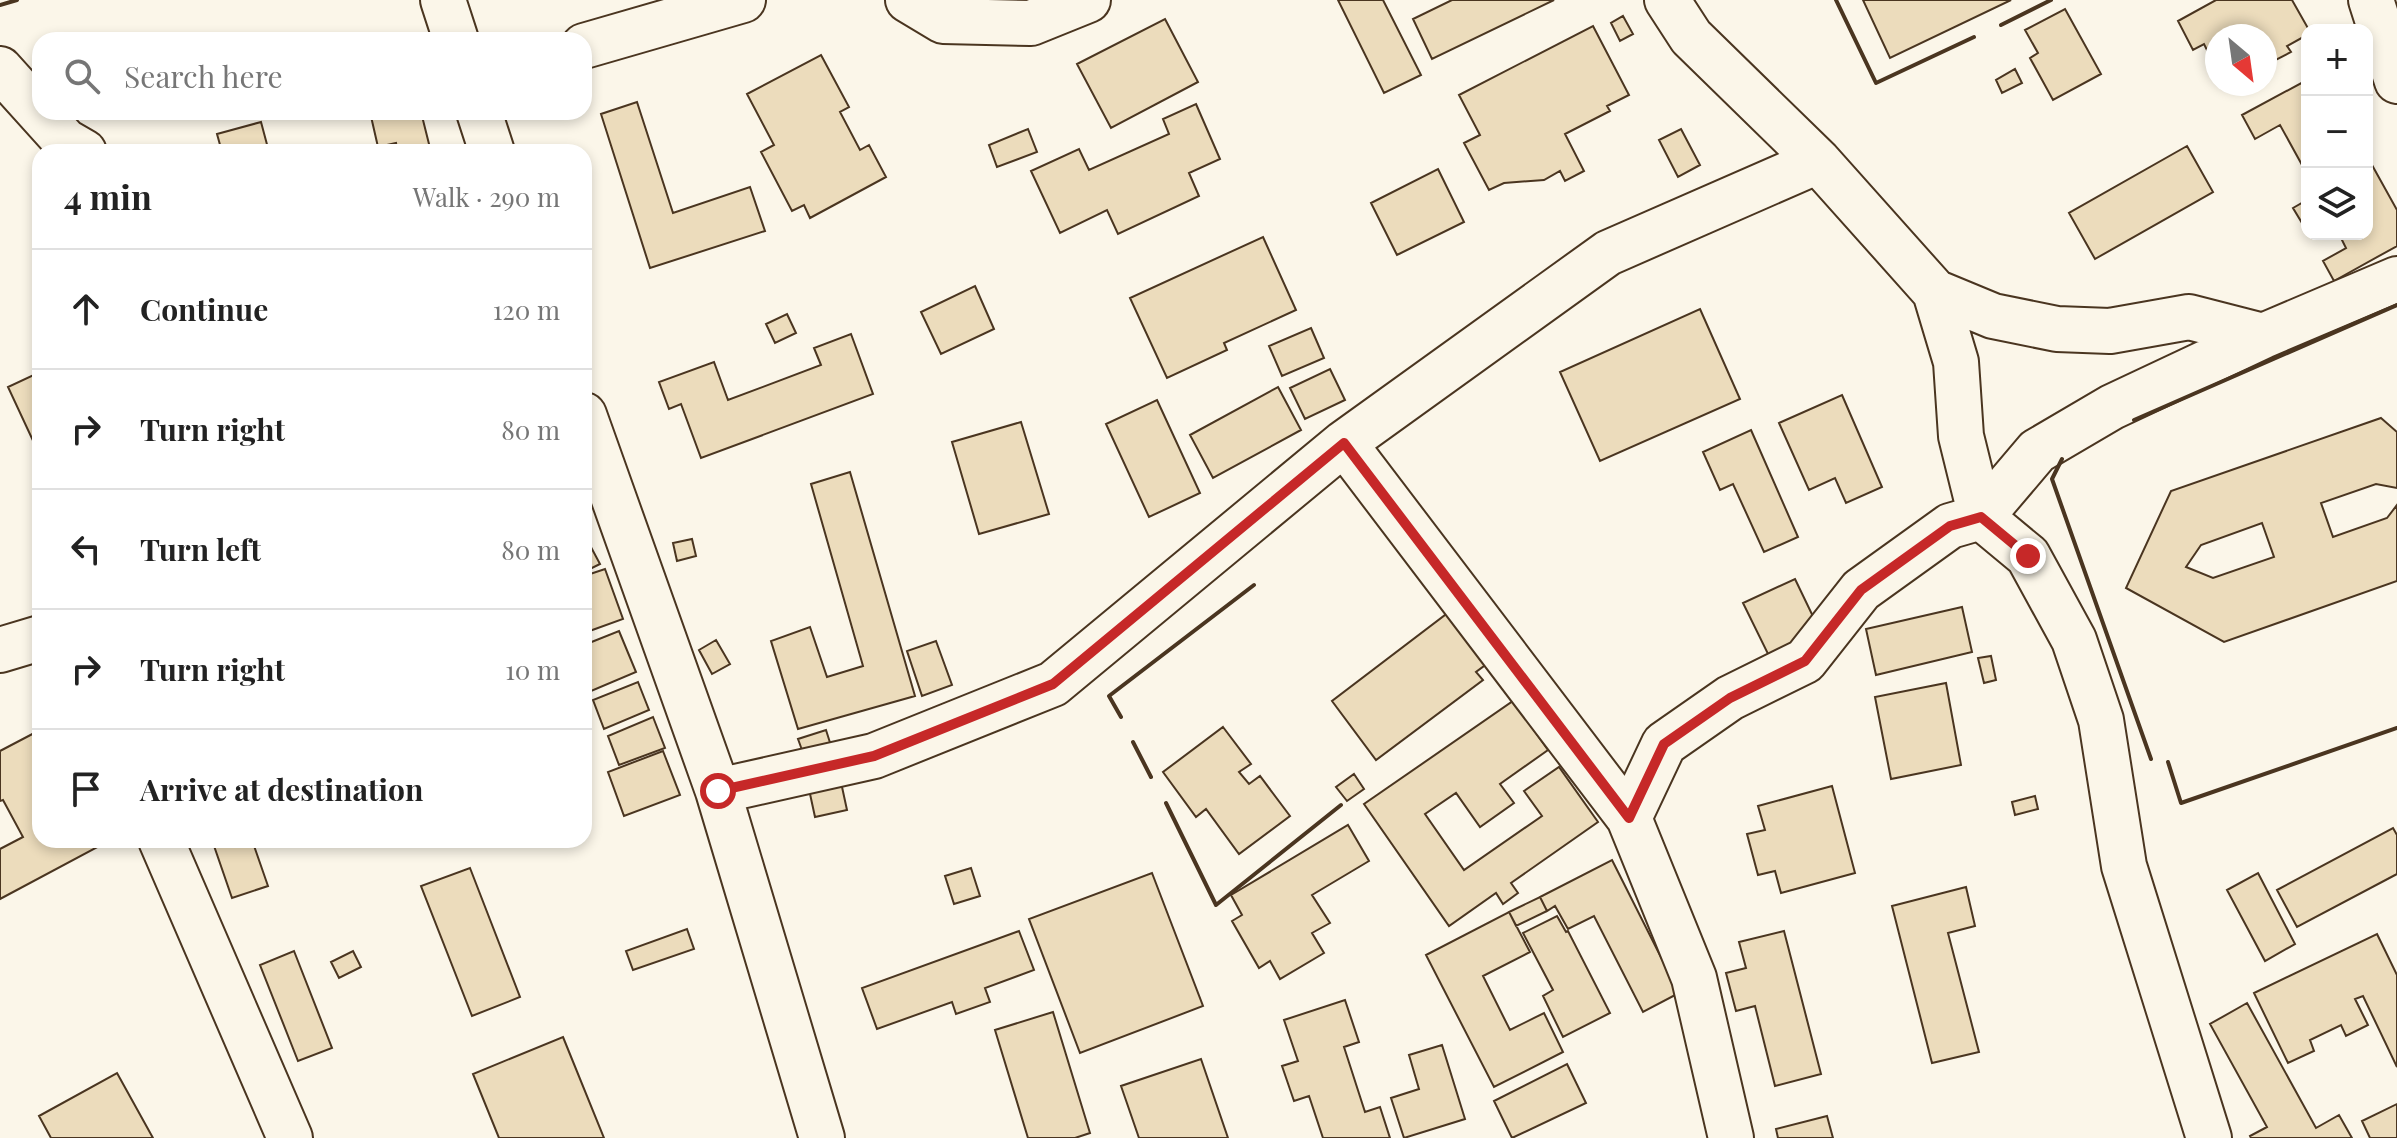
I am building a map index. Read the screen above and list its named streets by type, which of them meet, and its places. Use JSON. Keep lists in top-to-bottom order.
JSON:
{
  "north": "bottom right",
  "page": {
    "map_buttons": ["+", "−"],
    "search": "Search here",
    "heading": ["4 min", "Walk · 290 m"],
    "list": [
      ["Continue", "120 m"],
      ["Turn right", "80 m"],
      ["Turn left", "80 m"],
      ["Turn right", "10 m"],
      "Arrive at destination"
    ]
  }
}
